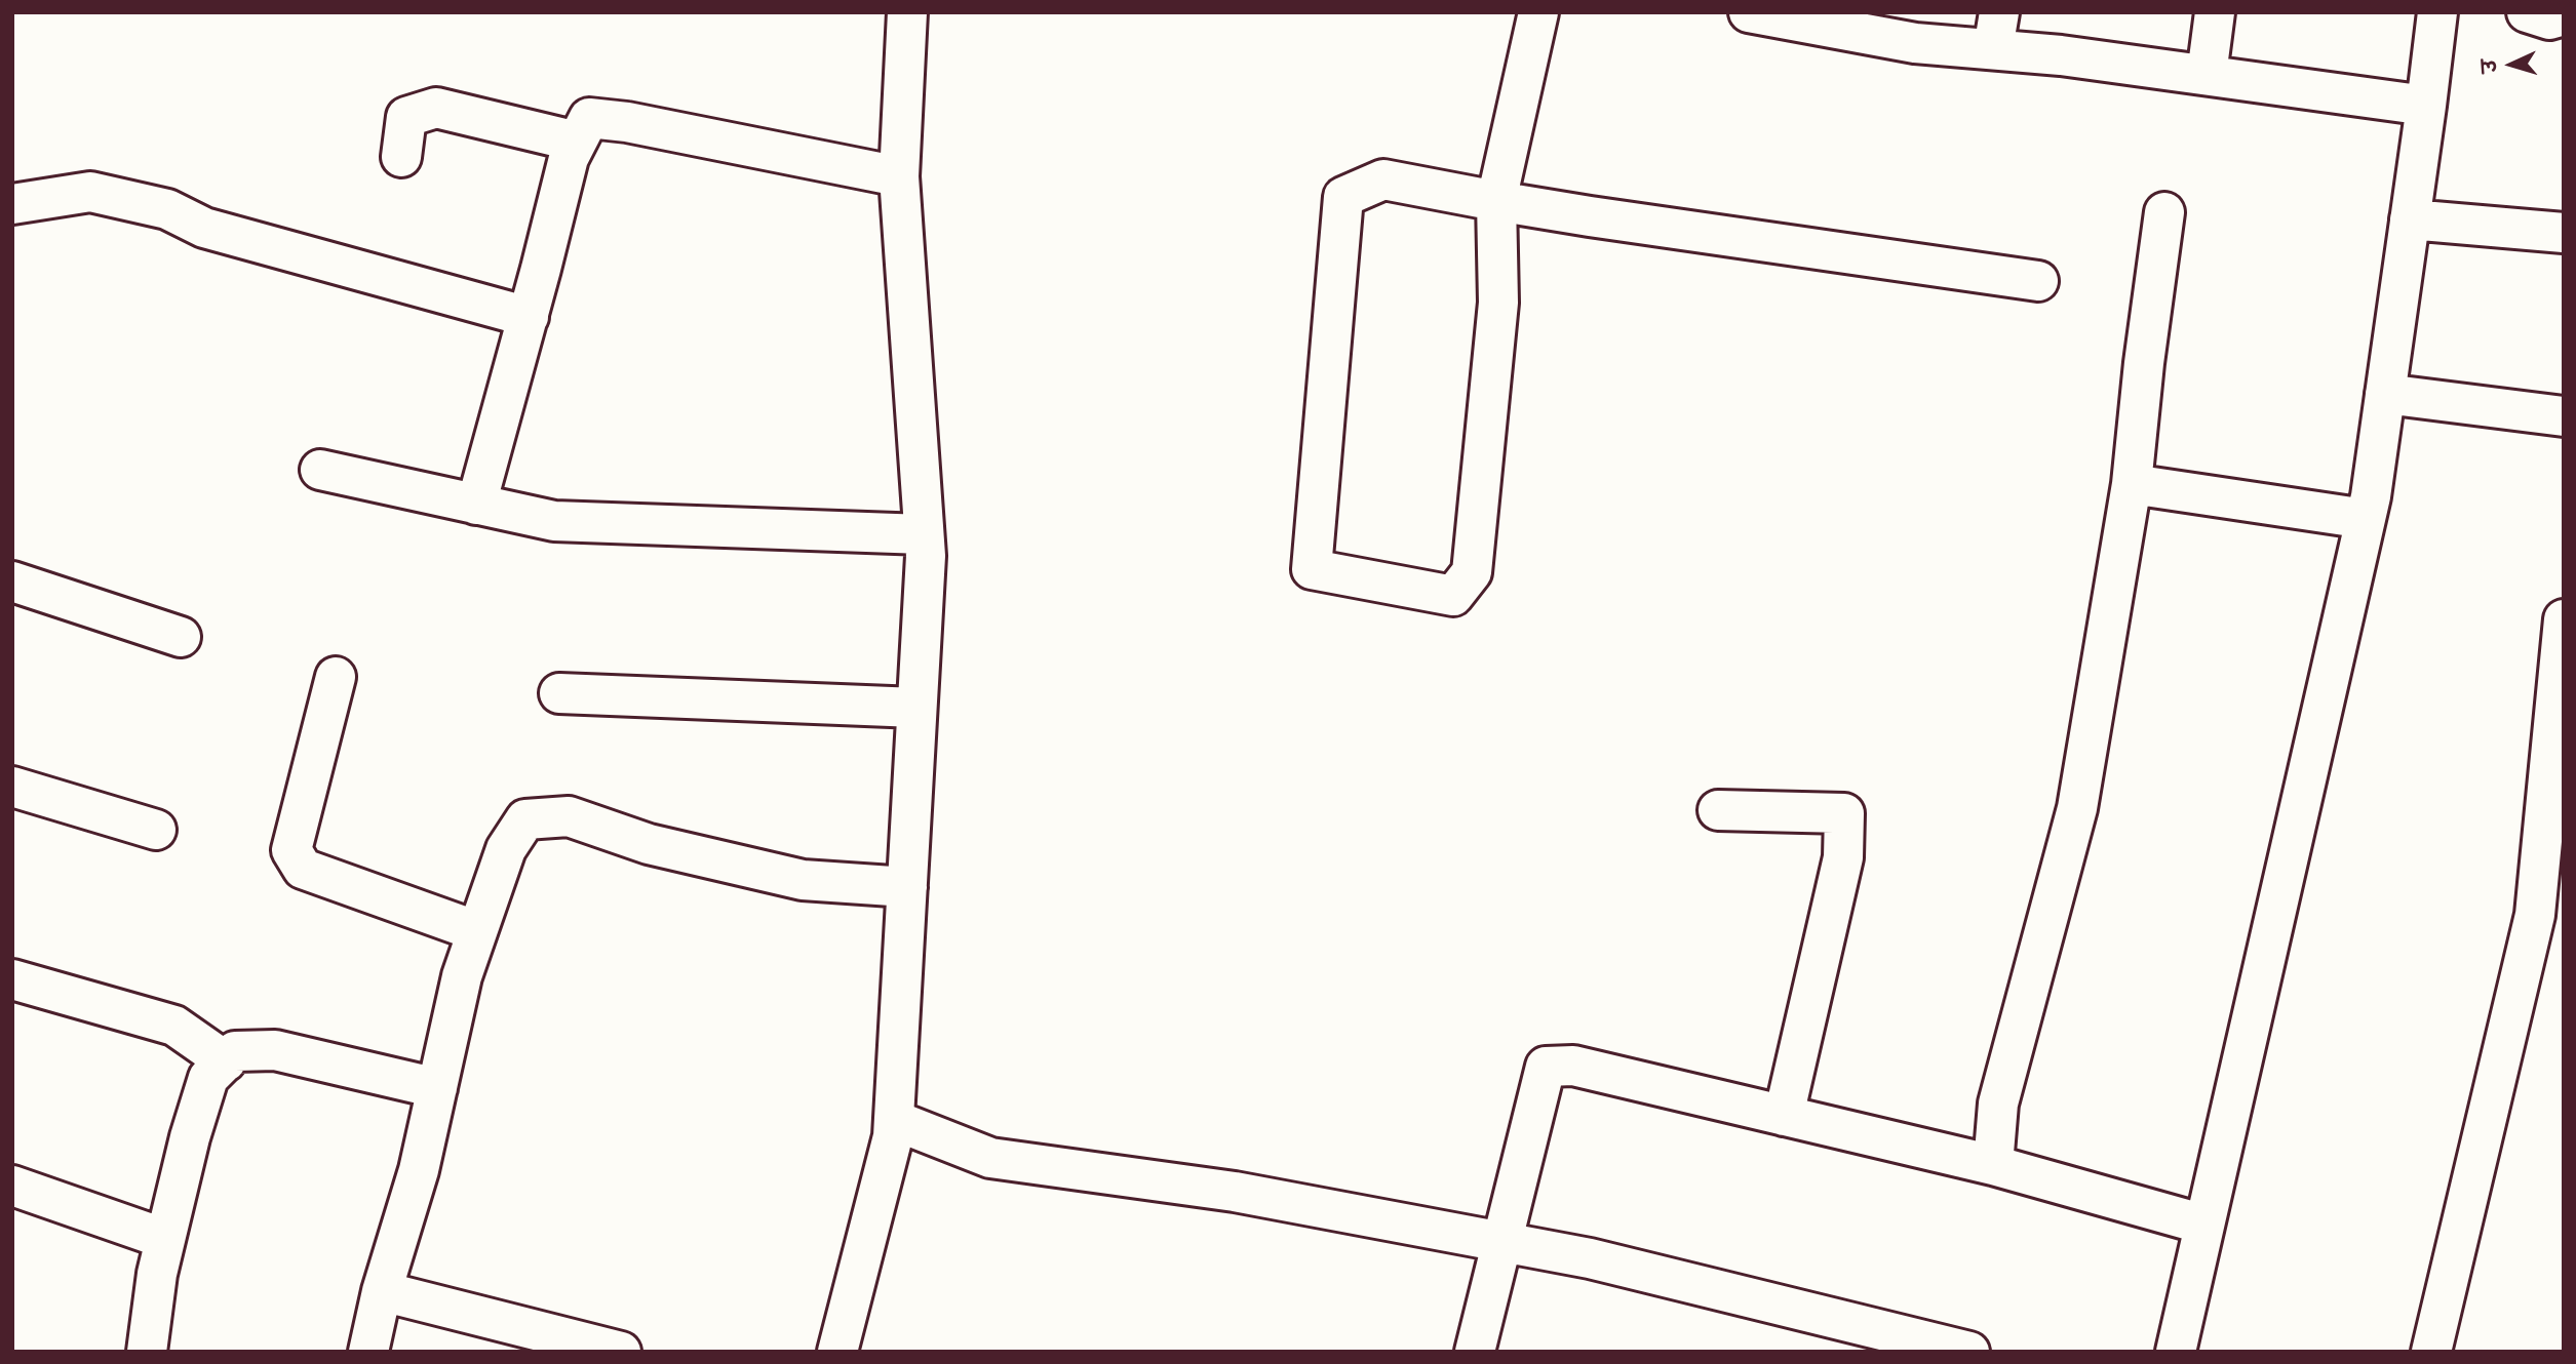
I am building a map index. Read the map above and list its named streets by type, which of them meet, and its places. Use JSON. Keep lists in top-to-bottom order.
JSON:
{
  "north": "left"
}
